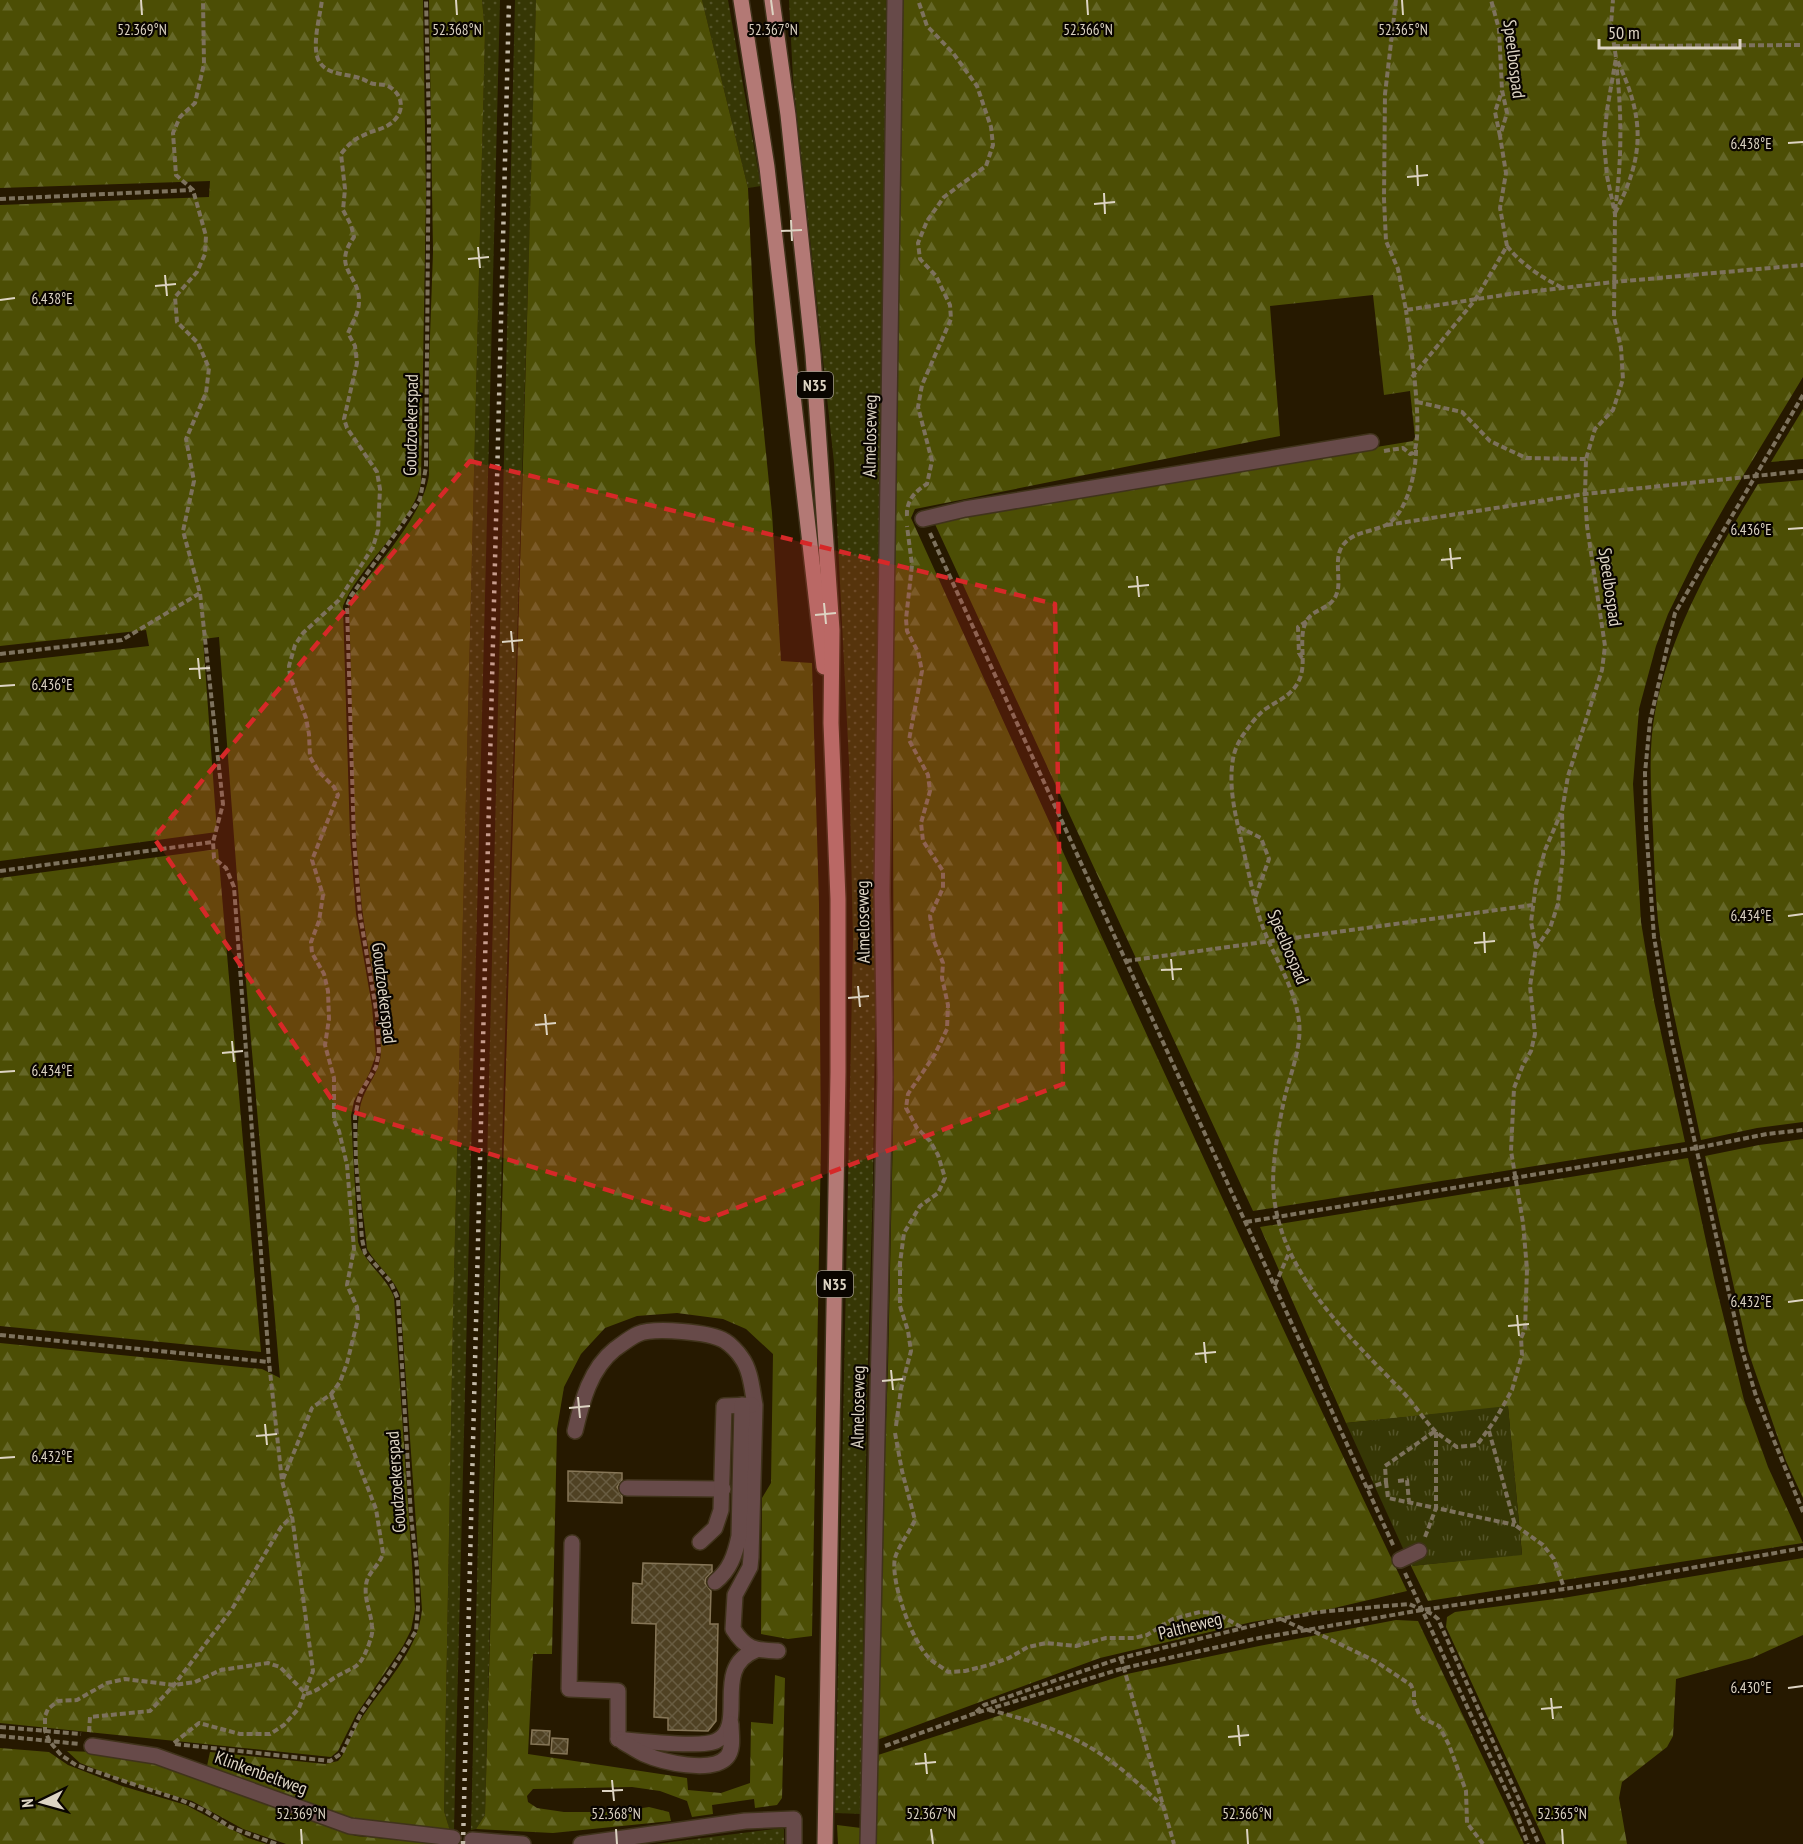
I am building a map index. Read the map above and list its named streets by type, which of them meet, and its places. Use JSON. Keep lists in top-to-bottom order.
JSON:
{
  "streets": {
    "main road": ["N35", "Almeloseweg"],
    "street": ["Klinkenbeltweg"],
    "path": ["Speelbospad", "Goudzoekerspad", "Paltheweg"]
  },
  "crossings": [
    ["N35", "Almeloseweg"],
    ["Almeloseweg", "Paltheweg"]
  ],
  "scale_bar": "50 m",
  "north": "left",
  "coordinates": [
    "52.369°N",
    "52.368°N",
    "52.367°N",
    "52.366°N",
    "52.365°N",
    "6.438°E",
    "6.436°E",
    "6.434°E",
    "6.432°E",
    "6.430°E"
  ]
}
